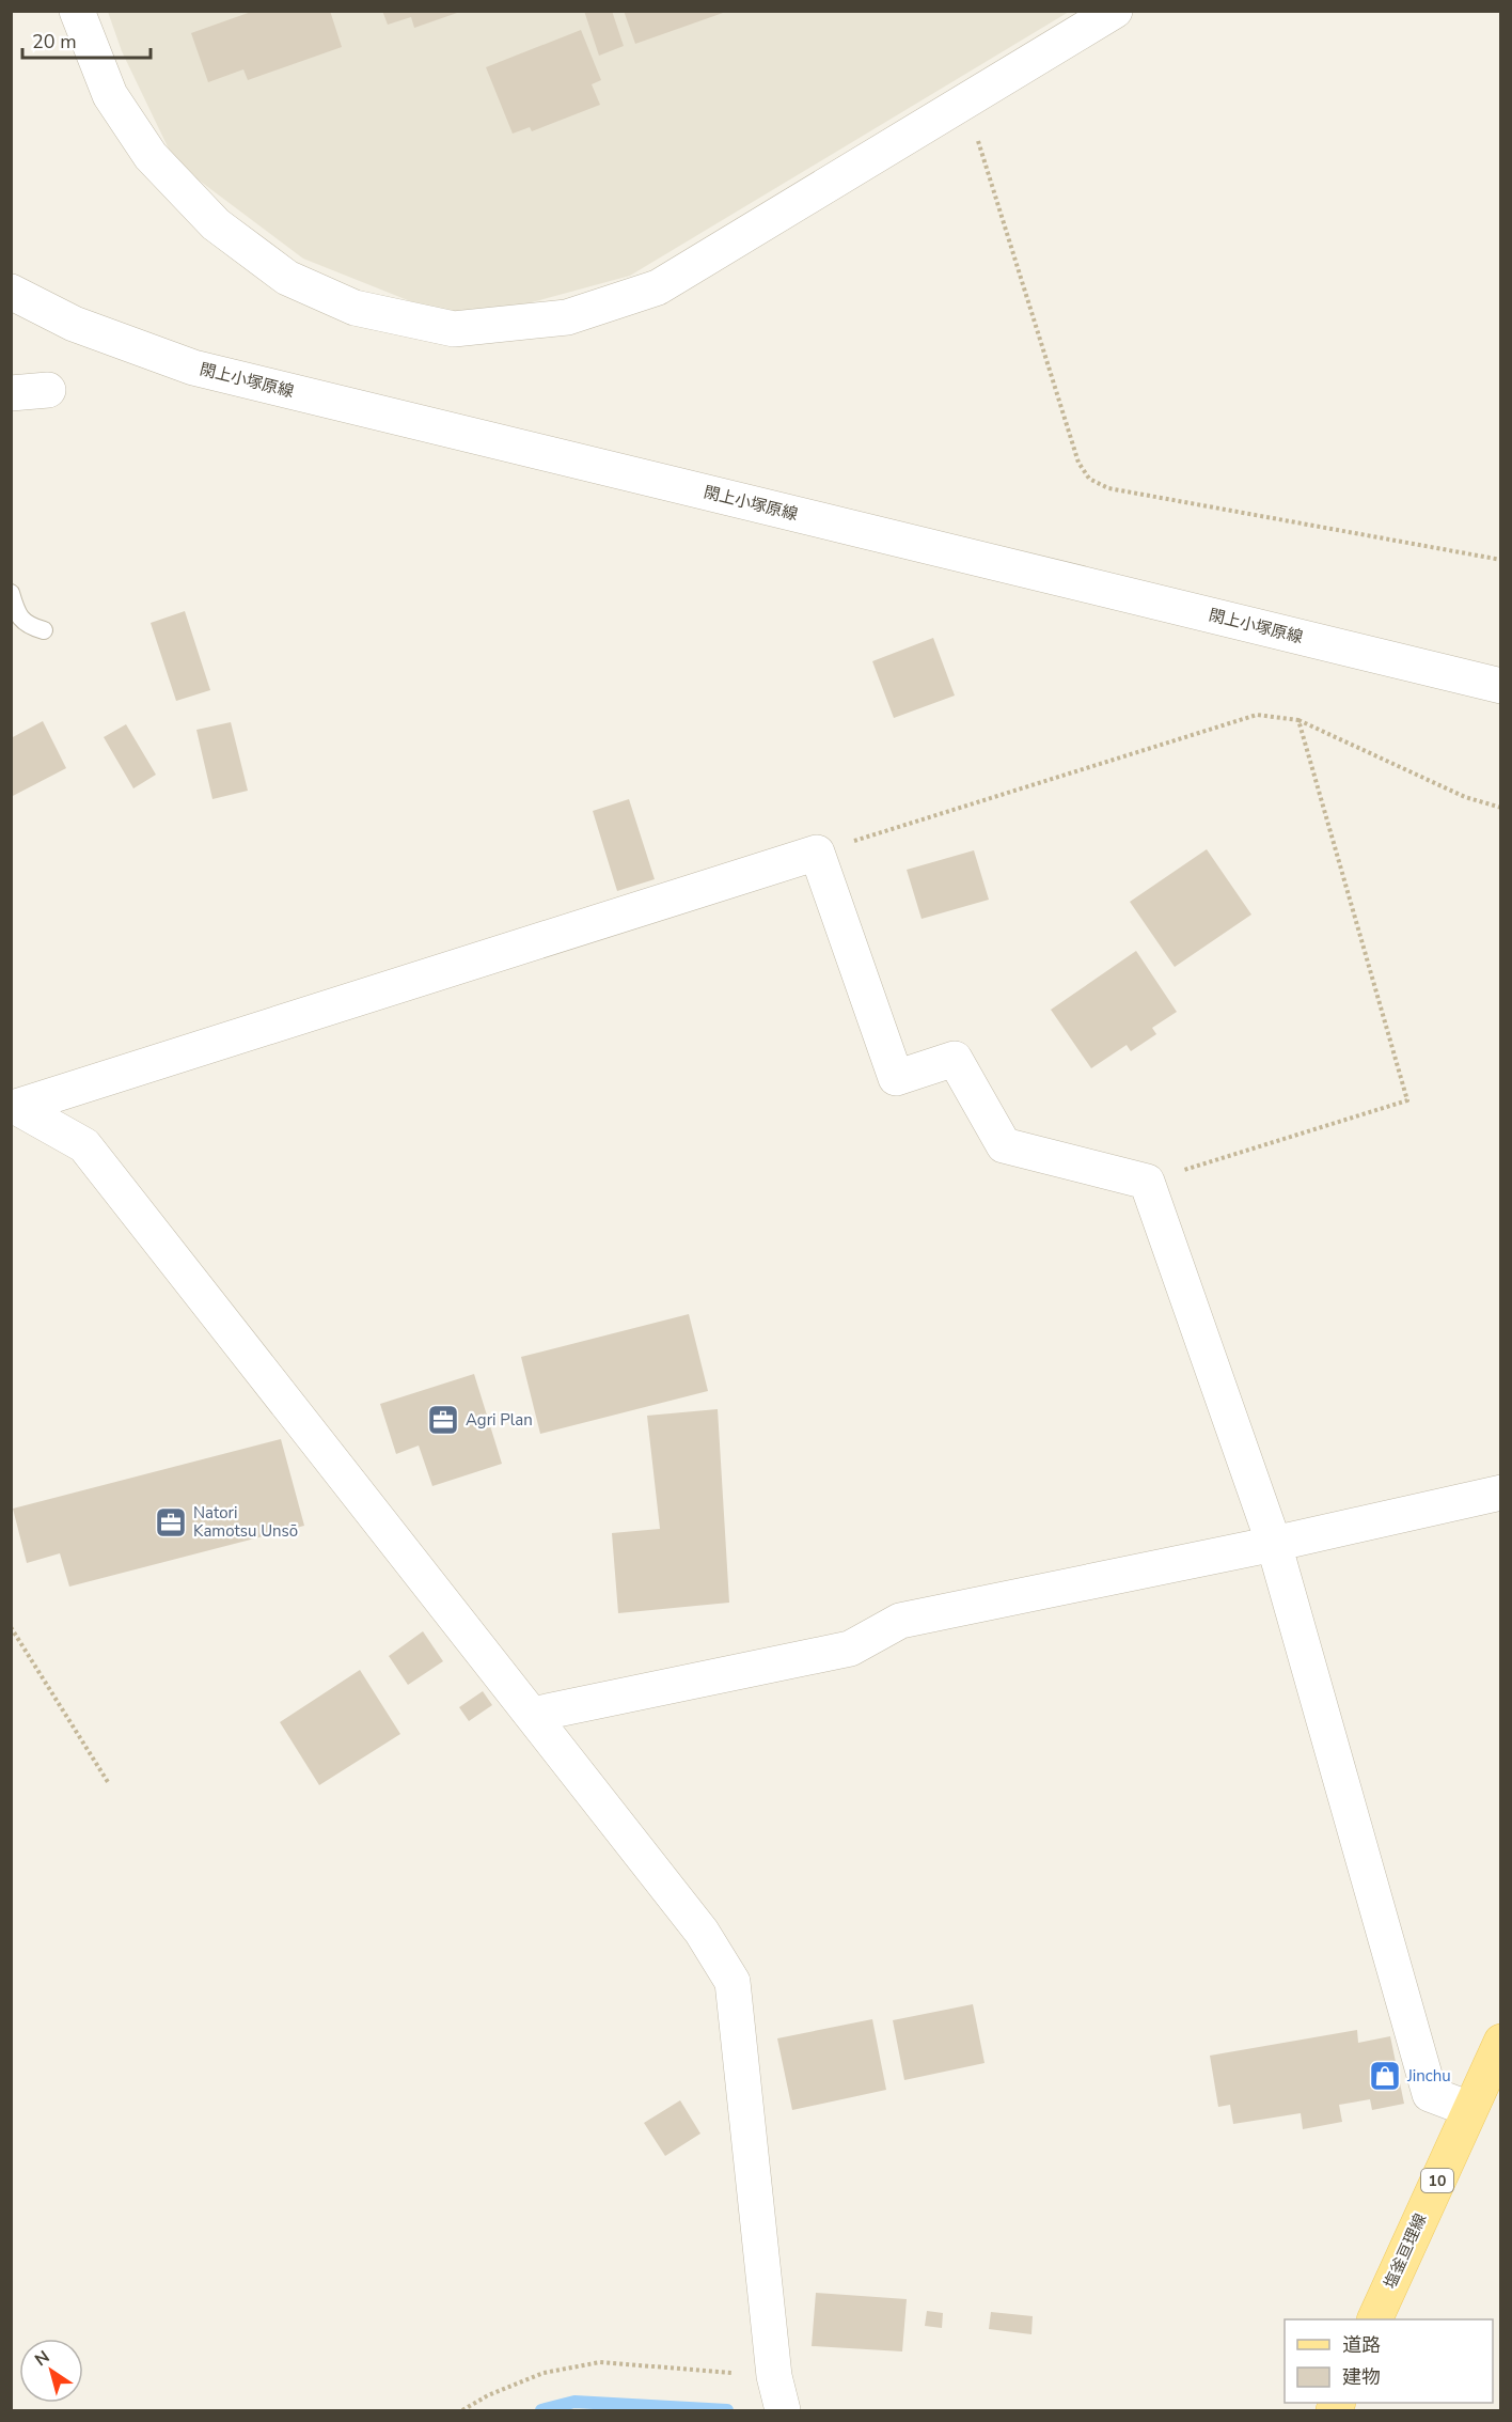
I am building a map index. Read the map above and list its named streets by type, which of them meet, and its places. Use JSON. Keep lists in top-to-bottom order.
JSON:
{
  "streets": {
    "main road": ["10", "塩釜亘理線"],
    "street": ["閖上小塚原線"]
  },
  "places": {
    "office": ["Agri Plan", "Natori Kamotsu Unsō"],
    "shop": ["Jinchu"]
  },
  "legend": ["道路", "建物"],
  "scale_bar": "20 m",
  "north": "top left"
}
